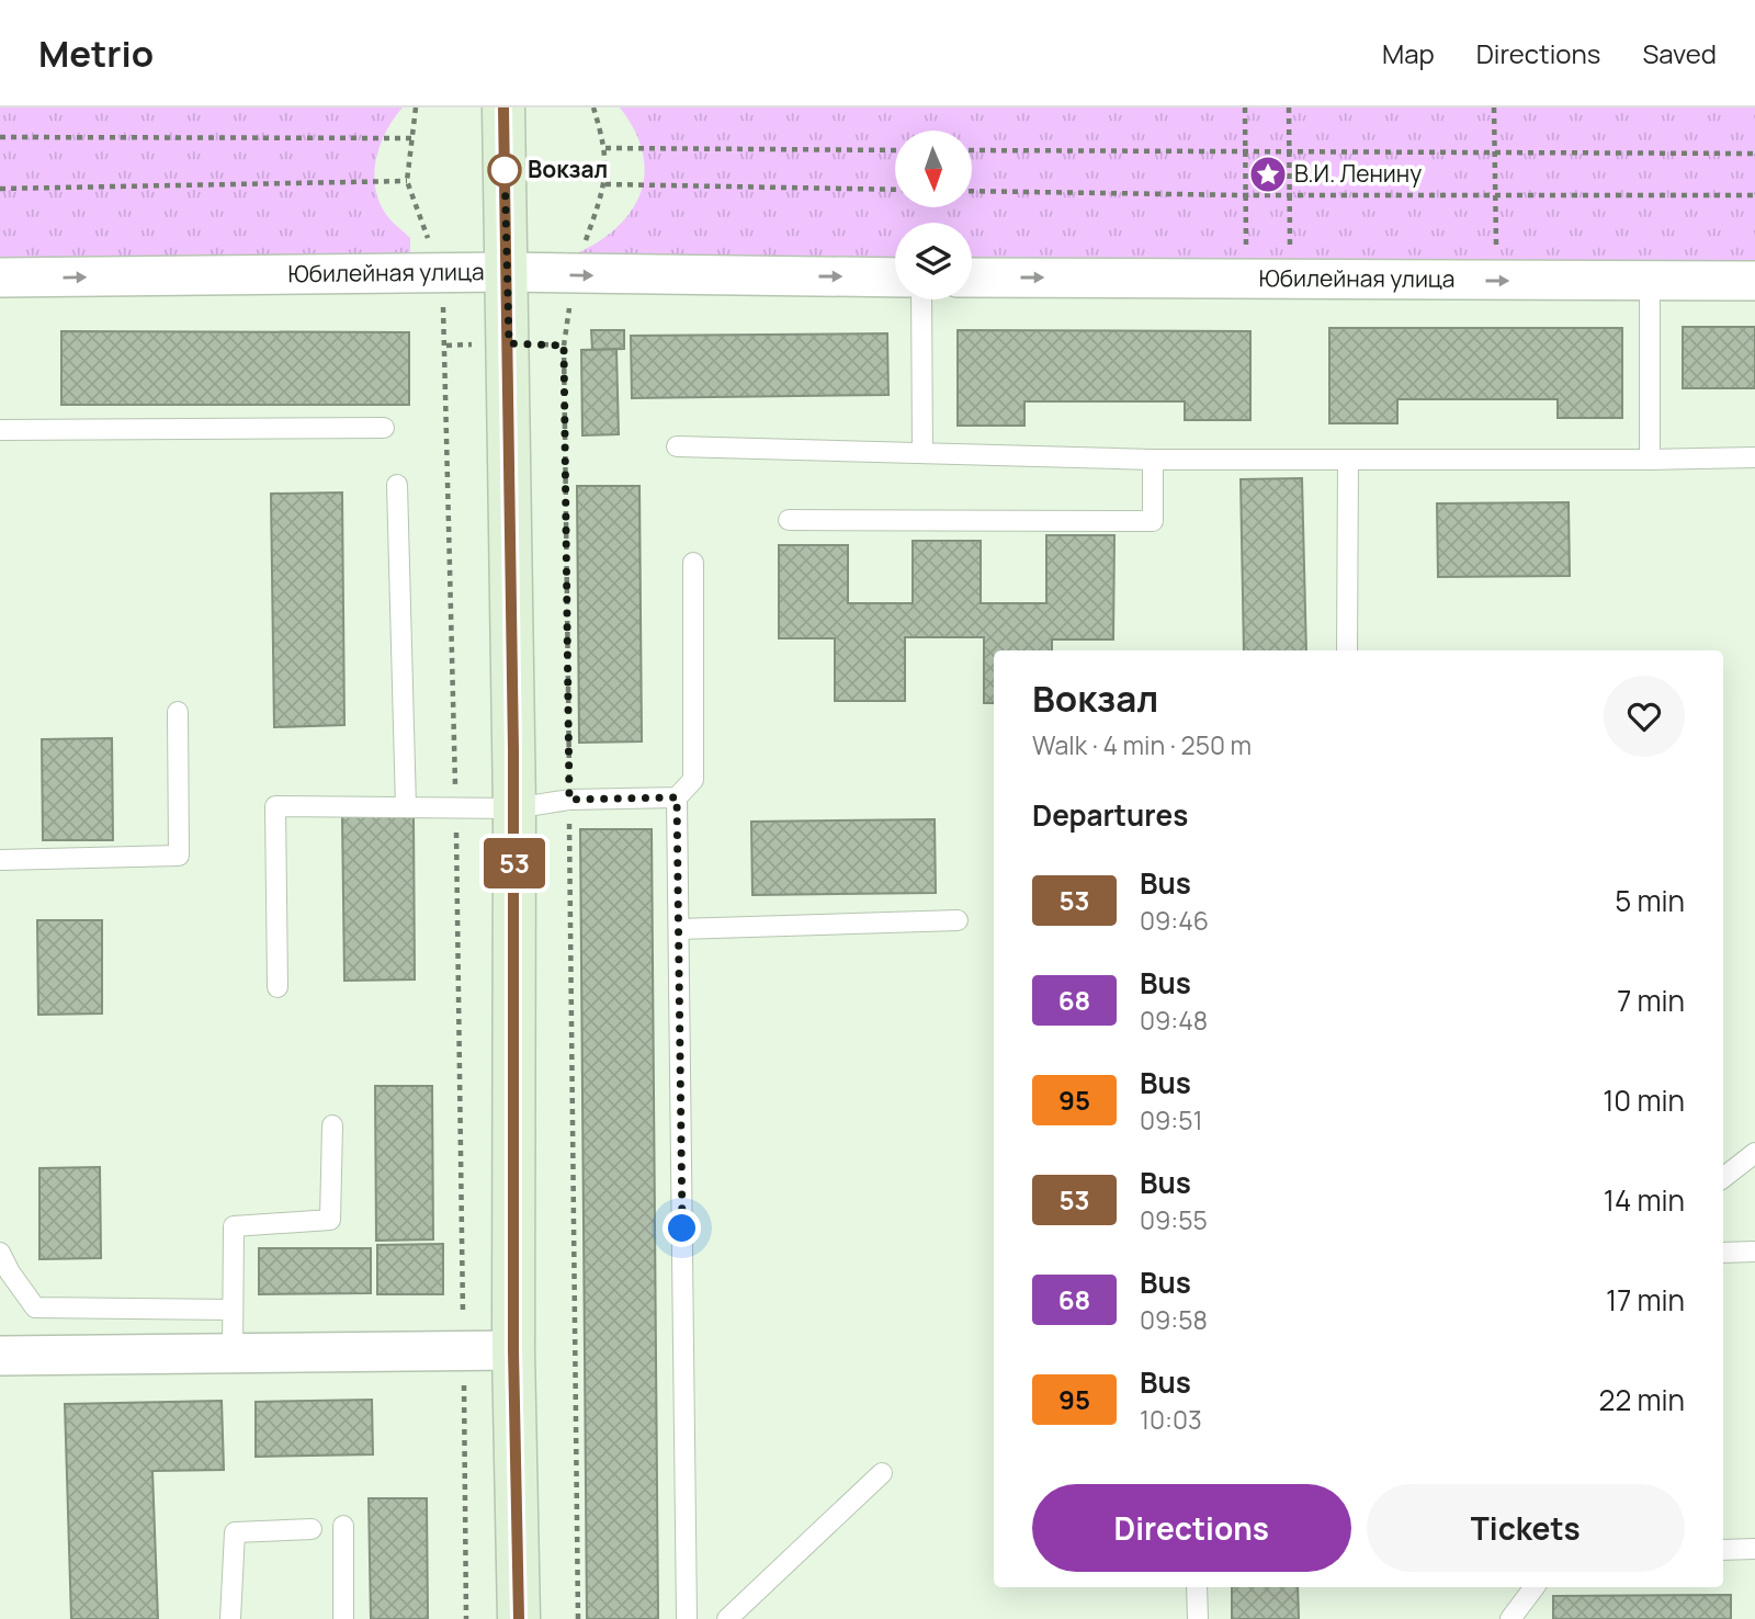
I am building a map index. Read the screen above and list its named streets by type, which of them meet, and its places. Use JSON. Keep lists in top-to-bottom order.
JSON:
{
  "streets": {
    "street": ["Юбилейная улица"]
  },
  "one_way": ["Юбилейная улица"],
  "places": {
    "other": ["Вокзал"],
    "place": ["В.И. Ленину"]
  },
  "lines": ["bus line 53"],
  "north": "bottom",
  "page": {
    "header": "Metrio",
    "nav": ["Map", "Directions", "Saved"],
    "on_map": "53",
    "heading": [
      ["Вокзал", "Walk · 4 min · 250 m"],
      "Departures"
    ],
    "list": [
      {
        "mark": "53",
        "name": "Bus",
        "note": "09:46",
        "value": "5 min"
      },
      {
        "mark": "68",
        "name": "Bus",
        "note": "09:48",
        "value": "7 min"
      },
      {
        "mark": "95",
        "name": "Bus",
        "note": "09:51",
        "value": "10 min"
      },
      {
        "mark": "53",
        "name": "Bus",
        "note": "09:55",
        "value": "14 min"
      },
      {
        "mark": "68",
        "name": "Bus",
        "note": "09:58",
        "value": "17 min"
      },
      {
        "mark": "95",
        "name": "Bus",
        "note": "10:03",
        "value": "22 min"
      }
    ],
    "buttons": ["Directions", "Tickets"]
  }
}
